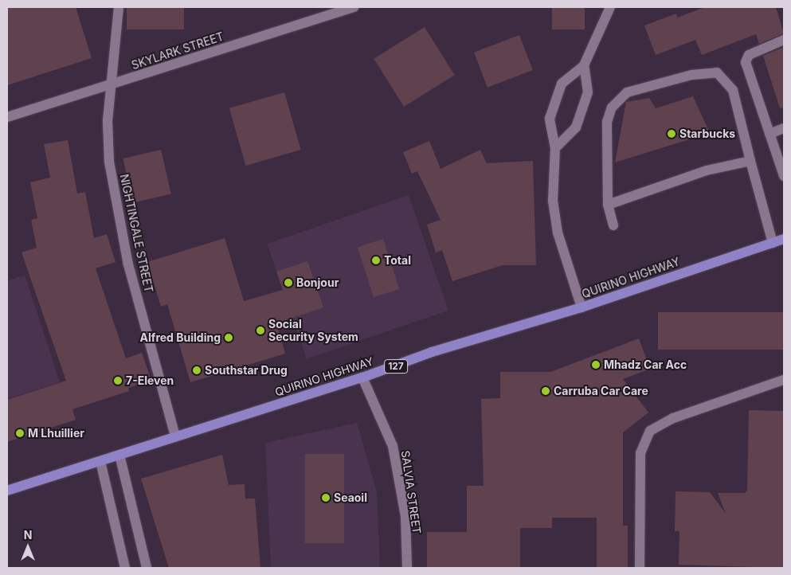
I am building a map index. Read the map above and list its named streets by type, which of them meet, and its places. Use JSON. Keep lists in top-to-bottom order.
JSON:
{
  "streets": {
    "main road": ["QUIRINO HIGHWAY", "127"],
    "street": ["SKYLARK STREET", "NIGHTINGALE STREET", "SALVIA STREET"]
  },
  "crossings": [
    ["SKYLARK STREET", "NIGHTINGALE STREET"],
    ["NIGHTINGALE STREET", "QUIRINO HIGHWAY"],
    ["QUIRINO HIGHWAY", "SALVIA STREET"]
  ],
  "places": [
    "Starbucks",
    "Total",
    "Bonjour",
    "Social Security System",
    "Alfred Building",
    "Mhadz Car Acc",
    "Southstar Drug",
    "7-Eleven",
    "Carruba Car Care",
    "M Lhuillier",
    "Seaoil"
  ],
  "north": "top"
}
